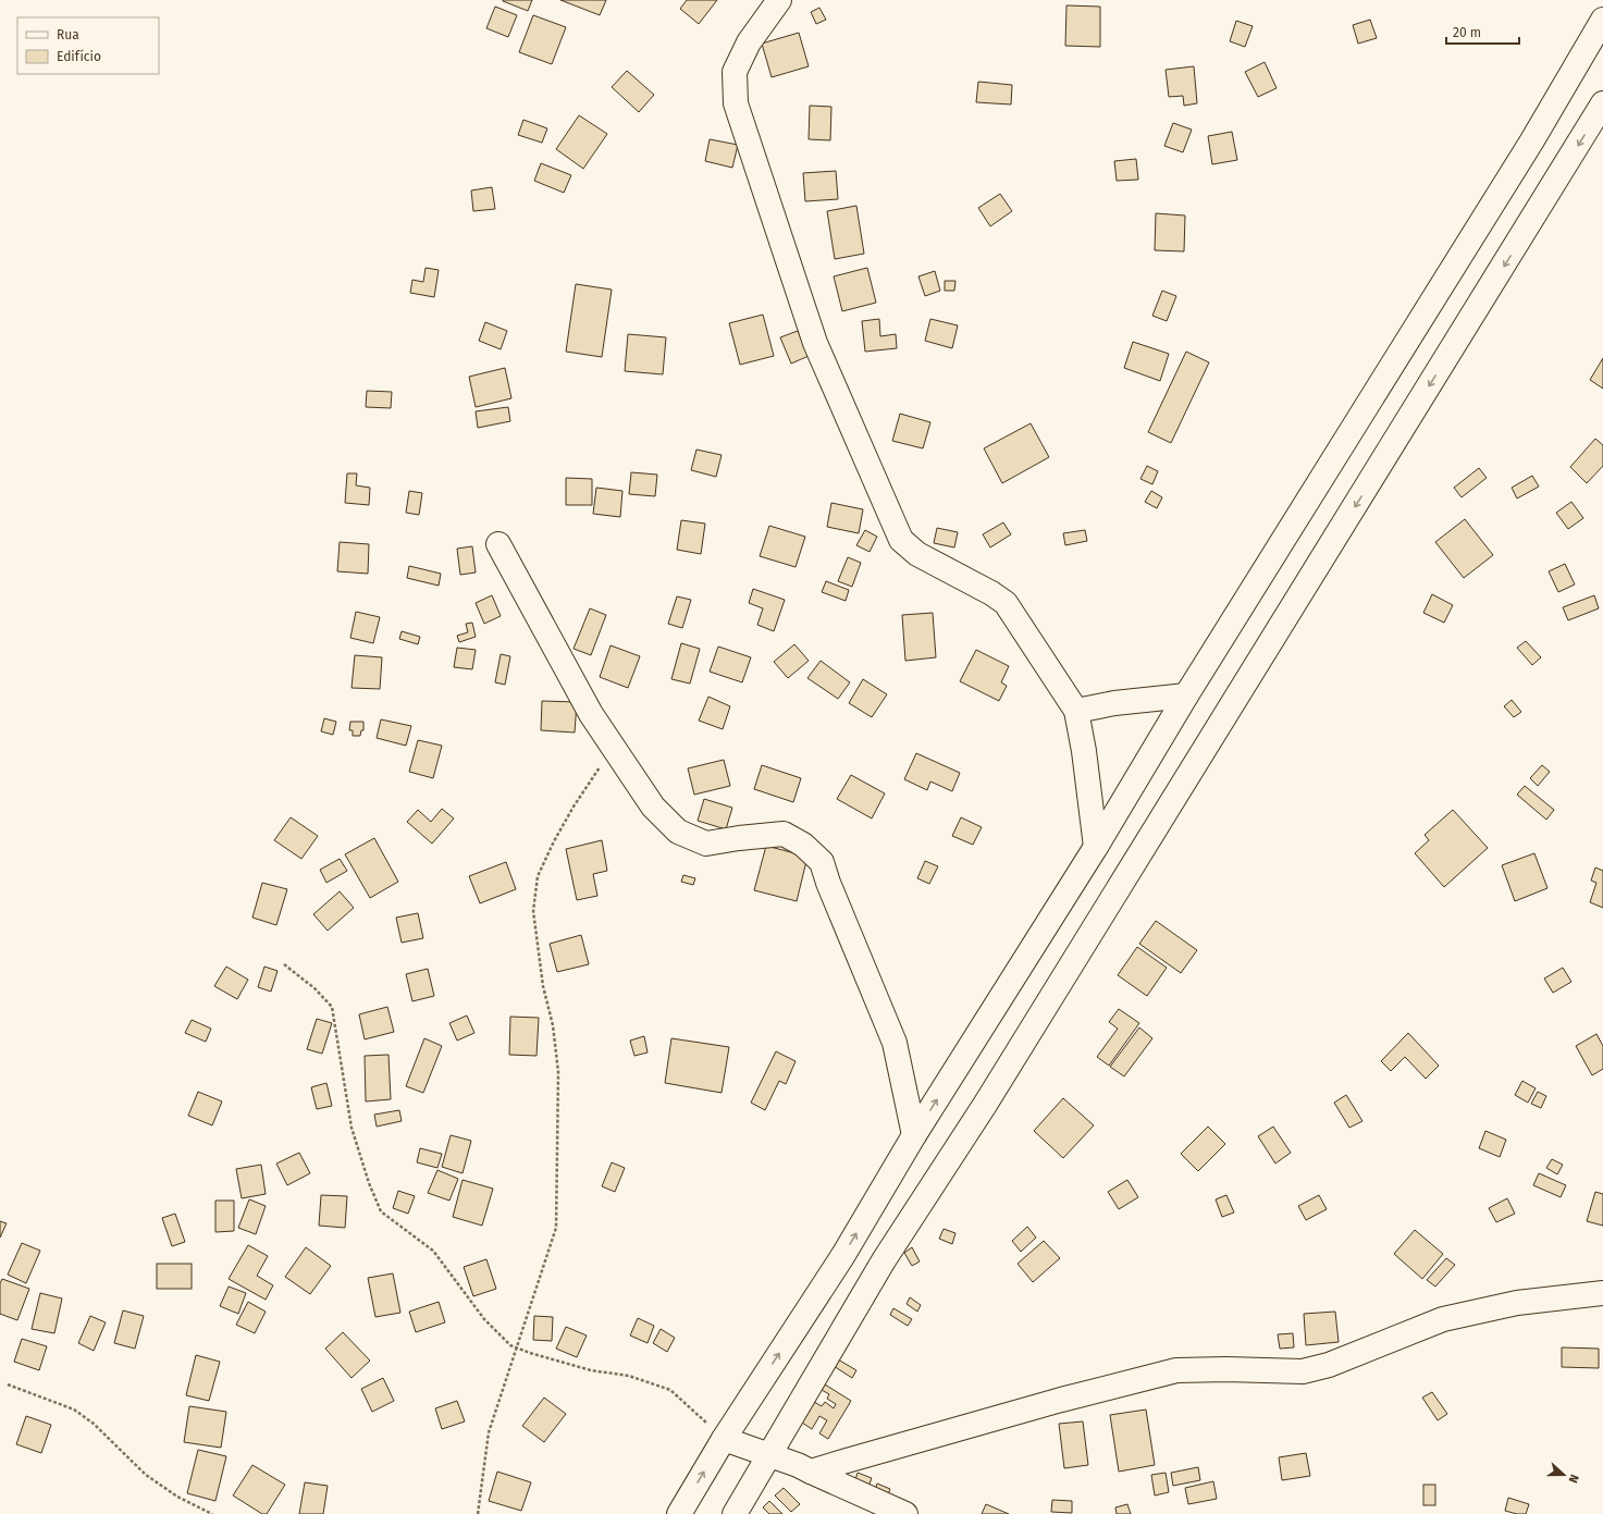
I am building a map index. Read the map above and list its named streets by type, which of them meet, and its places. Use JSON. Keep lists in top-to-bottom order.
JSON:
{
  "legend": ["Rua", "Edifício"],
  "scale_bar": "20 m",
  "north": "right"
}
